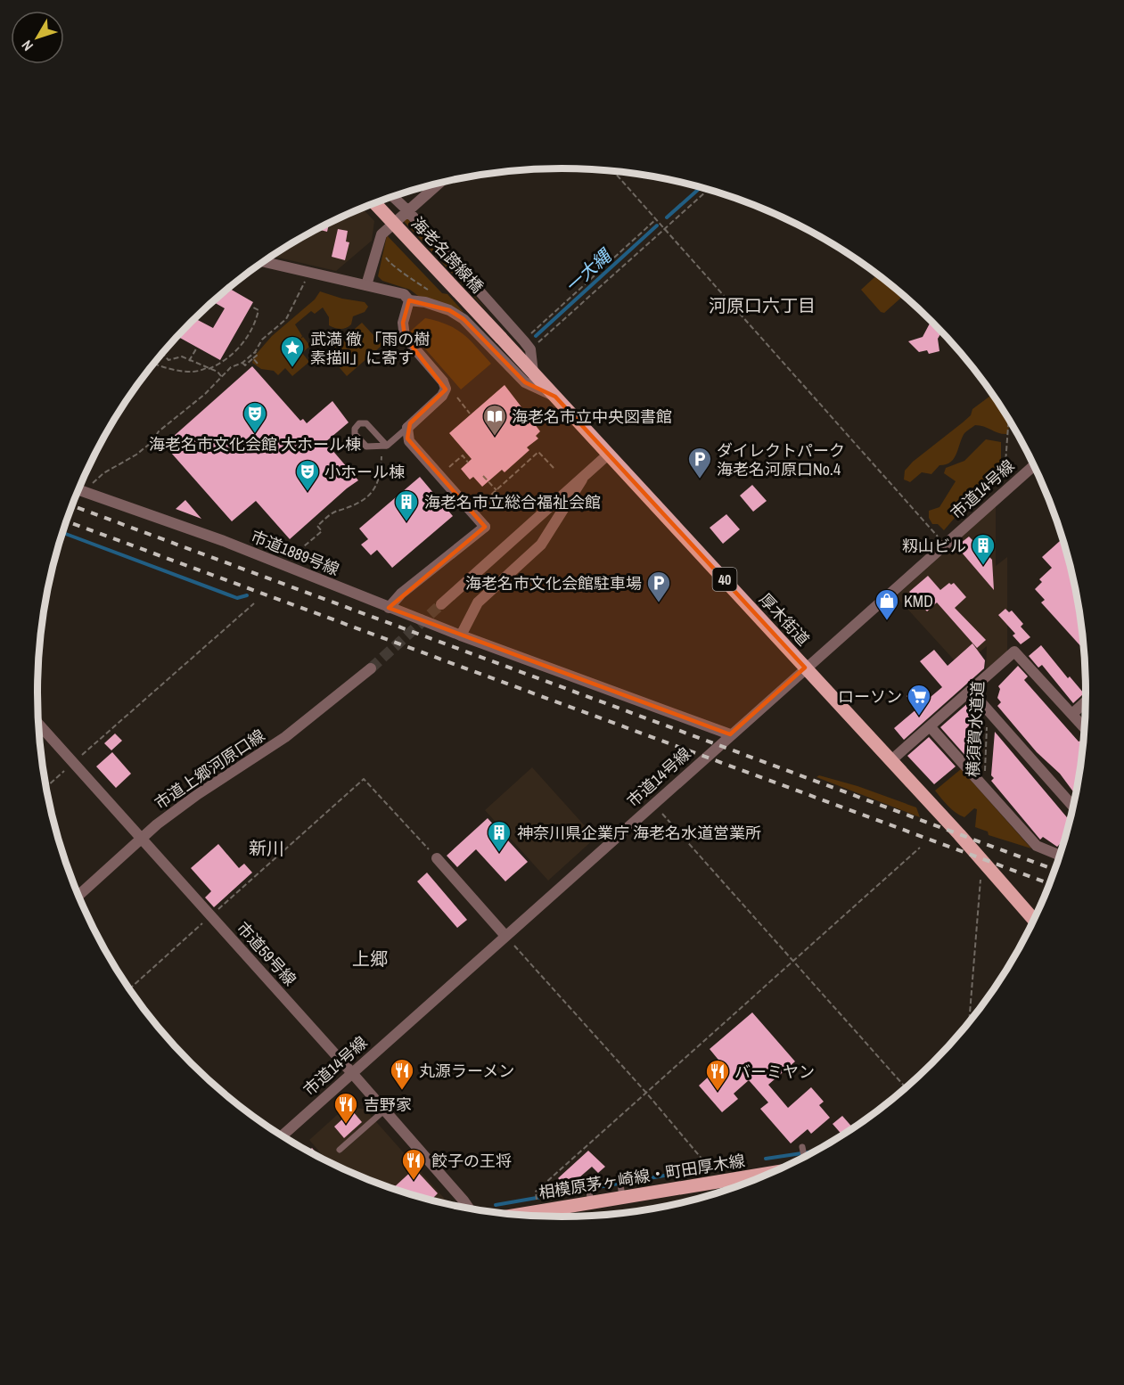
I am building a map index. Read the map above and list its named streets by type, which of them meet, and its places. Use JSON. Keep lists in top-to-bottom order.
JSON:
{
  "streets": {
    "main road": [
      "海老名跨線橋",
      "40",
      "厚木街道",
      "相模原茅ヶ崎線・町田厚木線"
    ],
    "street": [
      "市道14号線",
      "市道1889号線",
      "市道上郷河原口線",
      "市道59号線"
    ],
    "path": ["横須賀水道道"]
  },
  "crossings": [
    ["海老名跨線橋", "厚木街道"],
    ["市道14号線", "市道1889号線"],
    ["市道14号線", "厚木街道"],
    ["市道14号線", "市道59号線"],
    ["市道上郷河原口線", "市道59号線"]
  ],
  "districts": ["河原口六丁目", "新川", "上郷"],
  "water": ["一大縄"],
  "places": {
    "place": ["武満 徹 「雨の樹 素描II」に寄す"],
    "theatre": ["海老名市文化会館 大ホール棟", "小ホール棟"],
    "library": ["海老名市立中央図書館"],
    "parking": ["ダイレクトパーク 海老名河原口No.4", "海老名市文化会館駐車場"],
    "building": ["海老名市立総合福祉会館", "籾山ビル", "神奈川県企業庁 海老名水道営業所"],
    "shop": ["KMD"],
    "supermarket": ["ローソン"],
    "restaurant": [
      "丸源ラーメン",
      "バーミヤン",
      "吉野家",
      "餃子の王将"
    ]
  },
  "north": "bottom left"
}
